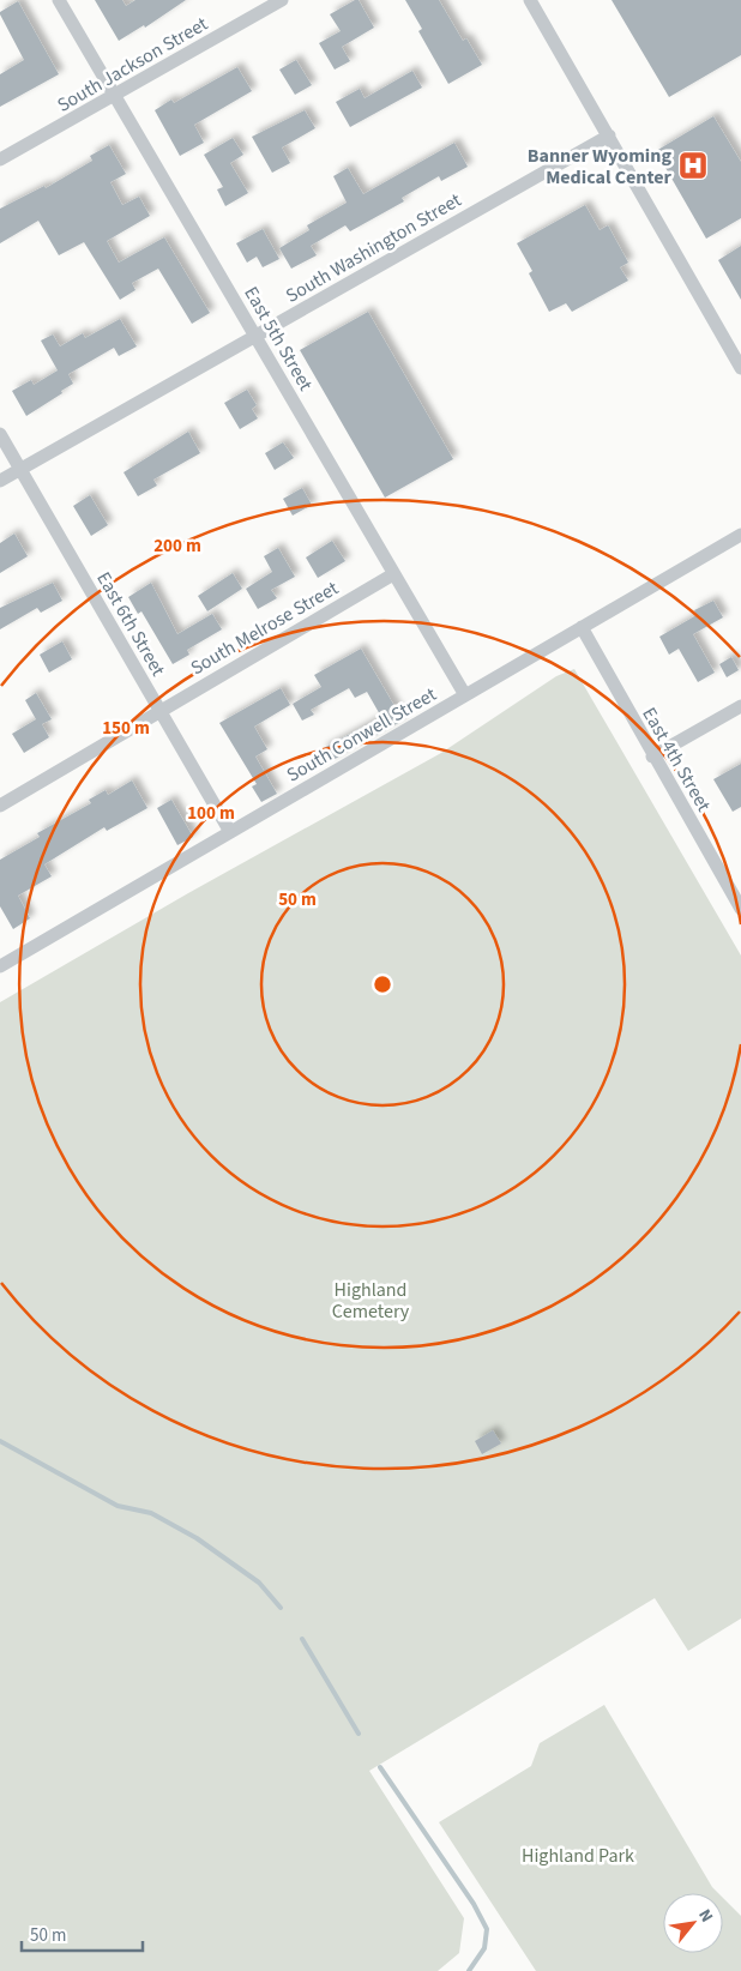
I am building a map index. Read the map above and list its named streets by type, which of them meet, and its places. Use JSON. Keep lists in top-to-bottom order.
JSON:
{
  "streets": {
    "street": [
      "South Jackson Street",
      "South Washington Street",
      "East 5th Street",
      "East 6th Street",
      "South Melrose Street",
      "South Conwell Street",
      "East 4th Street"
    ]
  },
  "crossings": [
    ["South Jackson Street", "East 5th Street"],
    ["South Washington Street", "East 5th Street"],
    ["South Washington Street", "East 6th Street"],
    ["East 5th Street", "South Melrose Street"],
    ["East 5th Street", "South Conwell Street"],
    ["East 6th Street", "South Melrose Street"],
    ["East 6th Street", "South Conwell Street"],
    ["South Conwell Street", "East 4th Street"]
  ],
  "parks": ["Highland Cemetery", "Highland Park"],
  "places": {
    "hospital": ["Banner Wyoming Medical Center"]
  },
  "scale_bar": "50 m",
  "north": "top right",
  "rings": [
    "200 m",
    "150 m",
    "100 m",
    "50 m"
  ]
}
